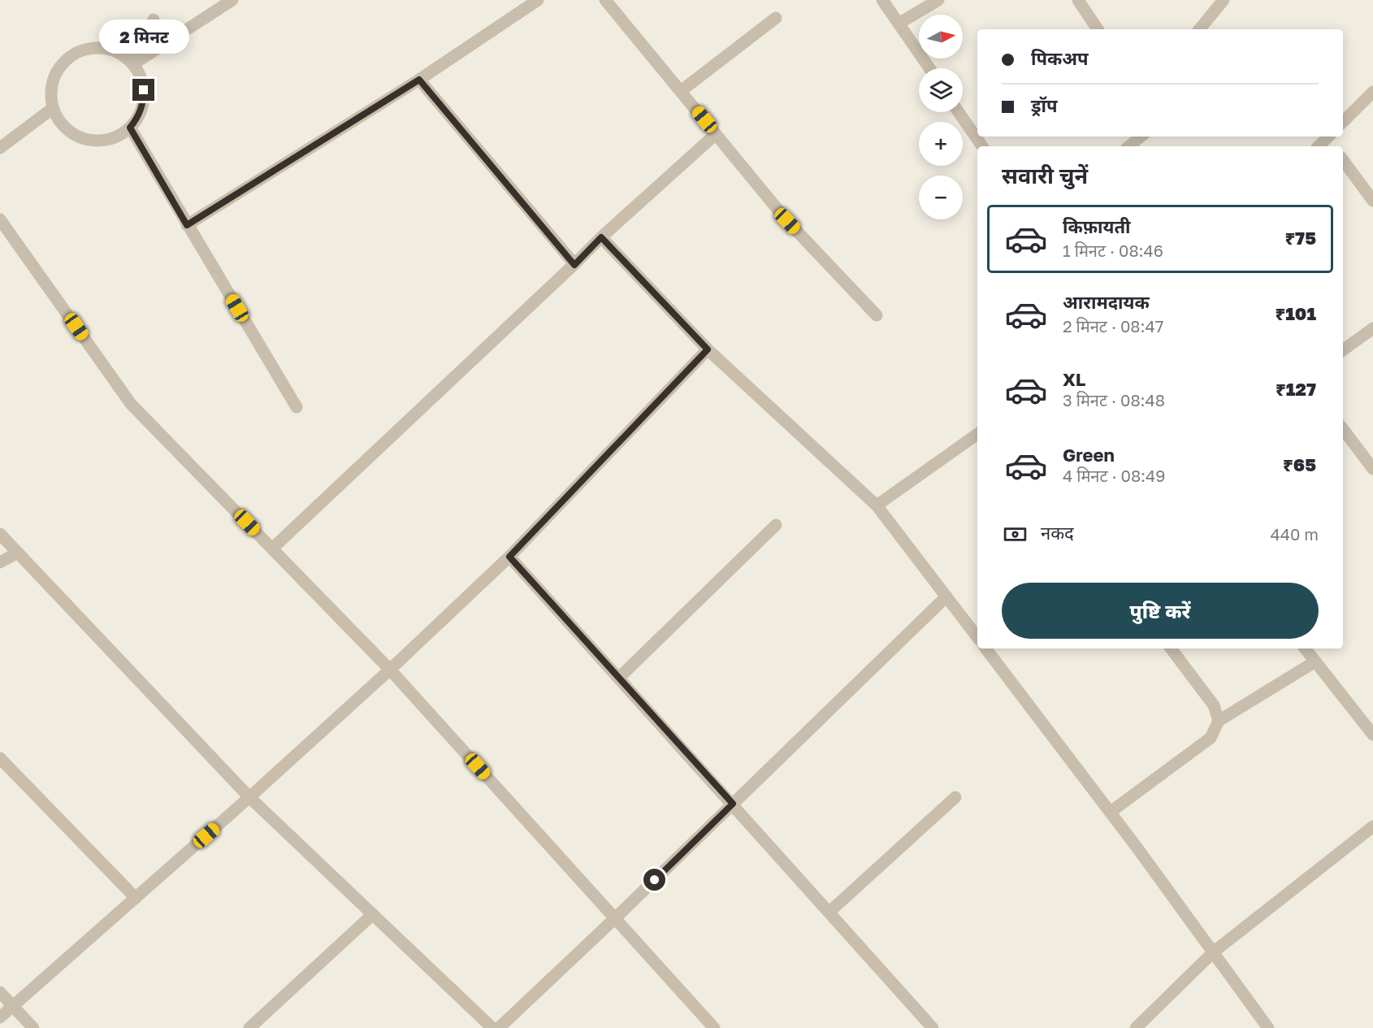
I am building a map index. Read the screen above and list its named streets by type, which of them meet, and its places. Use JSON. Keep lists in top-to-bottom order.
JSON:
{
  "north": "right",
  "page": {
    "map_buttons": ["+", "−"],
    "bubble": "2 मिनट",
    "banner": ["पिकअप", "ड्रॉप"],
    "heading": "सवारी चुनें",
    "list": [
      {
        "name": "किफ़ायती",
        "note": "1 मिनट · 08:46",
        "value": "₹75"
      },
      {
        "name": "आरामदायक",
        "note": "2 मिनट · 08:47",
        "value": "₹101"
      },
      {
        "name": "XL",
        "note": "3 मिनट · 08:48",
        "value": "₹127"
      },
      {
        "name": "Green",
        "note": "4 मिनट · 08:49",
        "value": "₹65"
      }
    ],
    "pay": ["नकद", "440 m"],
    "buttons": "पुष्टि करें"
  }
}
